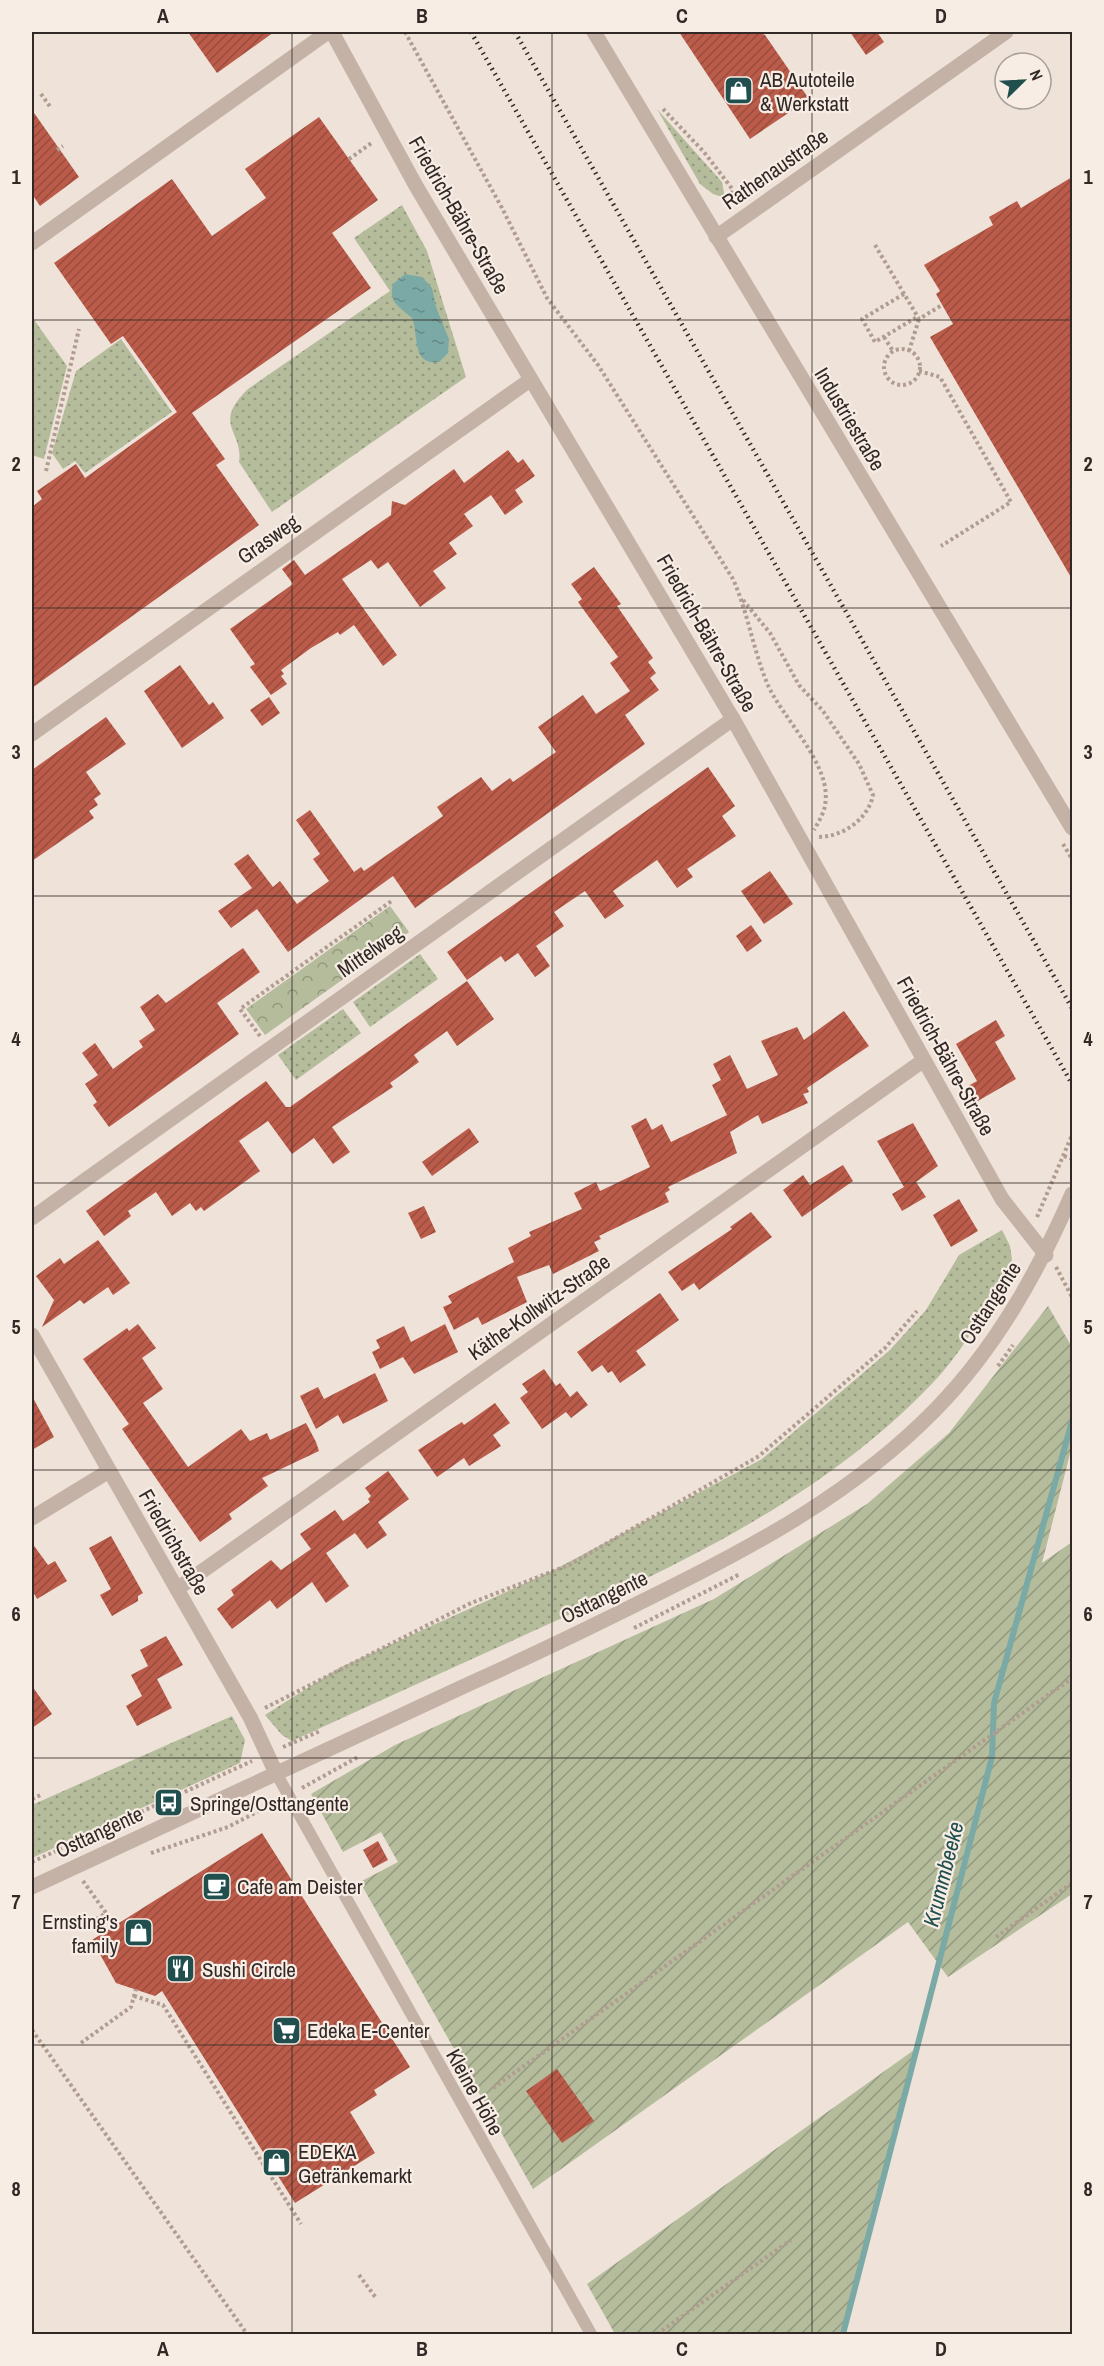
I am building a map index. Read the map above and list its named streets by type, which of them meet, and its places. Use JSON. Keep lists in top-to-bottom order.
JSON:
{
  "streets": {
    "street": [
      "Rathenaustraße",
      "Friedrich-Bähre-Straße",
      "Industriestraße",
      "Grasweg",
      "Mittelweg",
      "Osttangente",
      "Käthe-Kollwitz-Straße",
      "Friedrichstraße"
    ],
    "lane": ["Kleine Höhe"]
  },
  "crossings": [
    ["Rathenaustraße", "Industriestraße"],
    ["Friedrich-Bähre-Straße", "Grasweg"],
    ["Friedrich-Bähre-Straße", "Mittelweg"],
    ["Friedrich-Bähre-Straße", "Osttangente"],
    ["Friedrich-Bähre-Straße", "Käthe-Kollwitz-Straße"],
    ["Osttangente", "Friedrichstraße"],
    ["Osttangente", "Kleine Höhe"],
    ["Käthe-Kollwitz-Straße", "Friedrichstraße"],
    ["Friedrichstraße", "Kleine Höhe"]
  ],
  "water": ["Krummbeeke"],
  "places": {
    "shop": ["AB Autoteile & Werkstatt", "Ernsting's family", "EDEKA Getränkemarkt"],
    "bus stop": ["Springe/Osttangente"],
    "cafe": ["Cafe am Deister"],
    "restaurant": ["Sushi Circle"],
    "supermarket": ["Edeka E-Center"]
  },
  "north": "top right",
  "grid": {
    "columns": [
      "A",
      "B",
      "C",
      "D"
    ],
    "rows": [
      "1",
      "2",
      "3",
      "4",
      "5",
      "6",
      "7",
      "8"
    ]
  }
}
